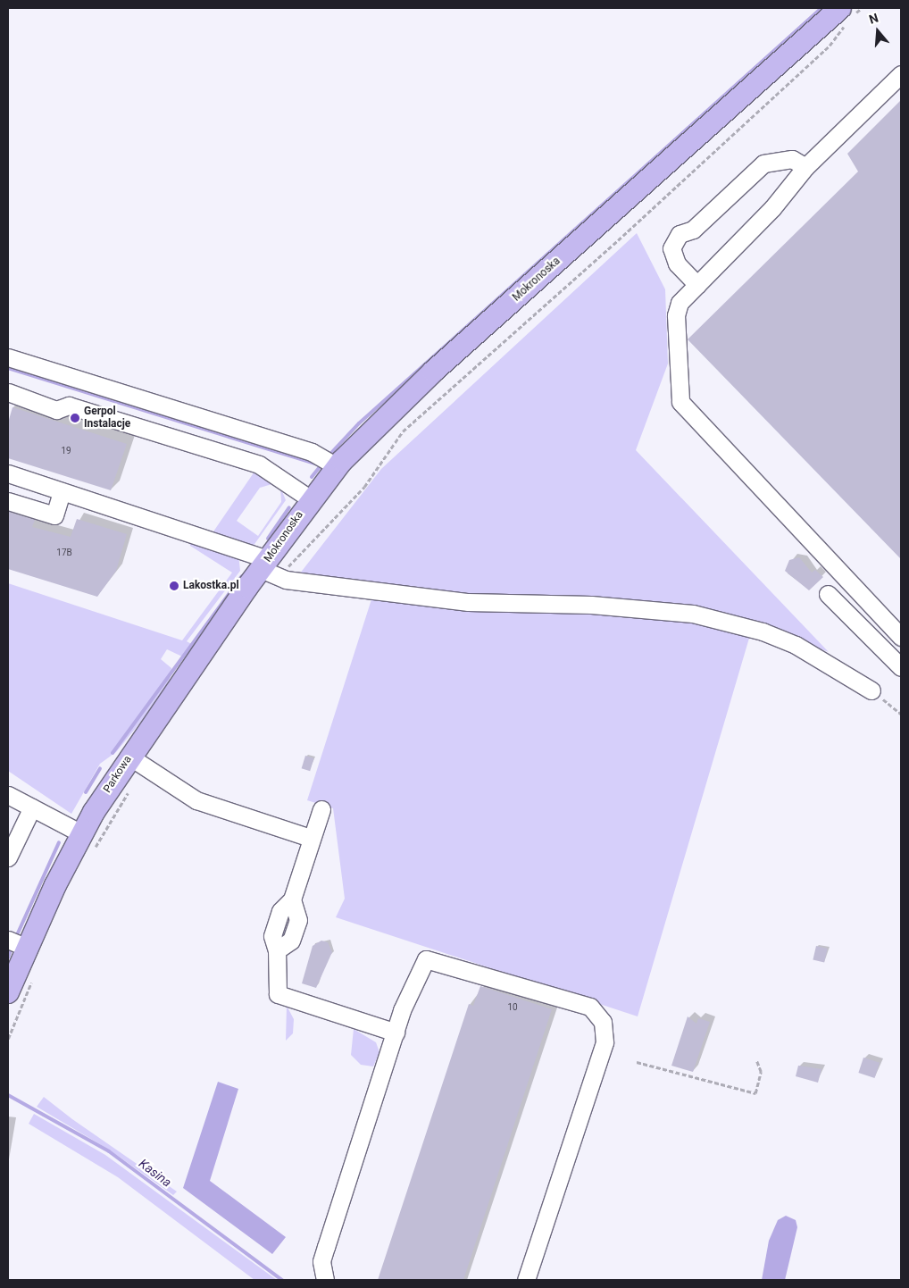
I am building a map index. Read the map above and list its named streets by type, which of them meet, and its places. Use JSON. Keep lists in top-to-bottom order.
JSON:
{
  "streets": {
    "main road": ["Mokronoska", "Parkowa"]
  },
  "crossings": [
    ["Mokronoska", "Parkowa"]
  ],
  "water": ["Kasina"],
  "places": ["Gerpol Instalacje", "Lakostka.pl"],
  "house_numbers": ["19", "17B", "10"],
  "north": "top"
}
